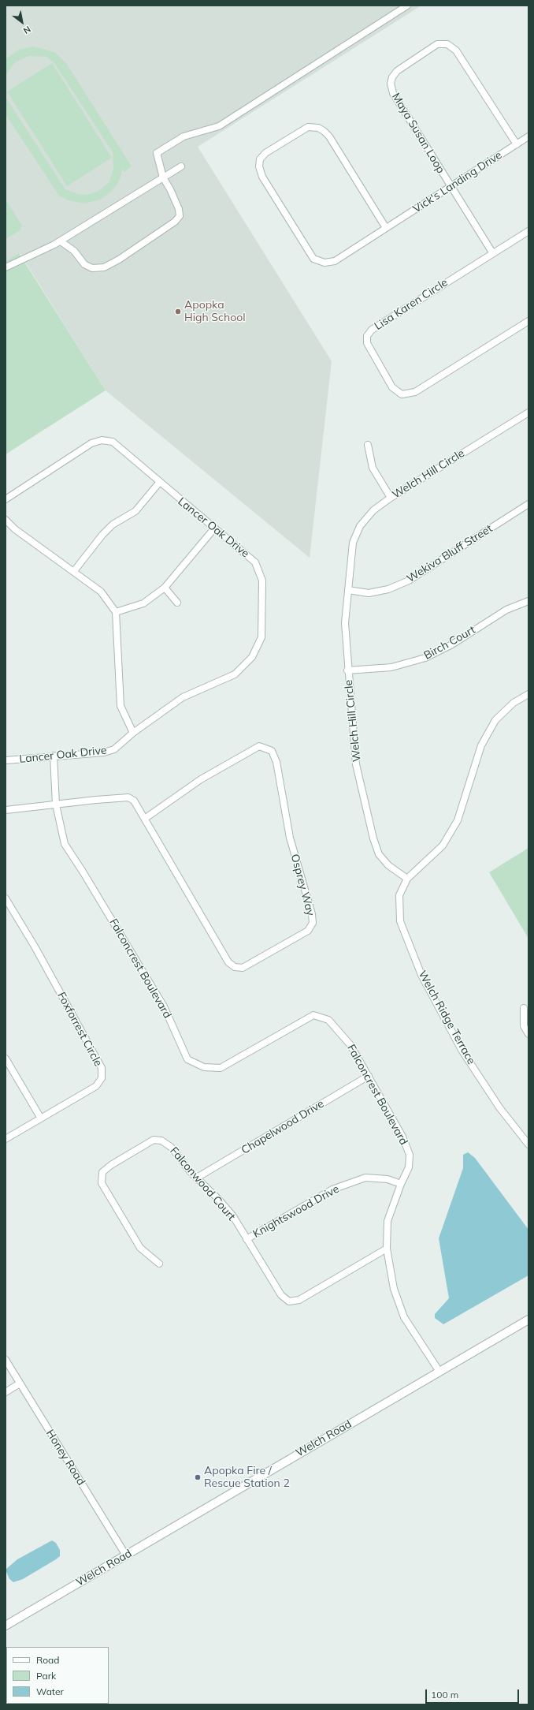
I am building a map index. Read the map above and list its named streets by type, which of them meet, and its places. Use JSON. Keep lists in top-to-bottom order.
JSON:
{
  "streets": {
    "street": [
      "Maya Susan Loop",
      "Vick's Landing Drive",
      "Lisa Karen Circle",
      "Welch Hill Circle",
      "Lancer Oak Drive",
      "Wekiva Bluff Street",
      "Birch Court",
      "Osprey Way",
      "Falconcrest Boulevard",
      "Welch Ridge Terrace",
      "Foxforrest Circle",
      "Chapelwood Drive",
      "Falconwood Court",
      "Knightswood Drive",
      "Welch Road",
      "Honey Road"
    ]
  },
  "crossings": [
    ["Maya Susan Loop", "Vick's Landing Drive"],
    ["Maya Susan Loop", "Lisa Karen Circle"],
    ["Welch Hill Circle", "Wekiva Bluff Street"],
    ["Welch Hill Circle", "Birch Court"],
    ["Welch Hill Circle", "Welch Ridge Terrace"],
    ["Lancer Oak Drive", "Falconcrest Boulevard"],
    ["Osprey Way", "Falconcrest Boulevard"],
    ["Falconcrest Boulevard", "Chapelwood Drive"],
    ["Falconcrest Boulevard", "Falconwood Court"],
    ["Falconcrest Boulevard", "Knightswood Drive"],
    ["Falconcrest Boulevard", "Welch Road"],
    ["Chapelwood Drive", "Falconwood Court"],
    ["Falconwood Court", "Knightswood Drive"],
    ["Welch Road", "Honey Road"]
  ],
  "places": ["Apopka High School", "Apopka Fire / Rescue Station 2"],
  "legend": ["Road", "Park", "Water"],
  "scale_bar": "100 m",
  "north": "bottom right"
}
